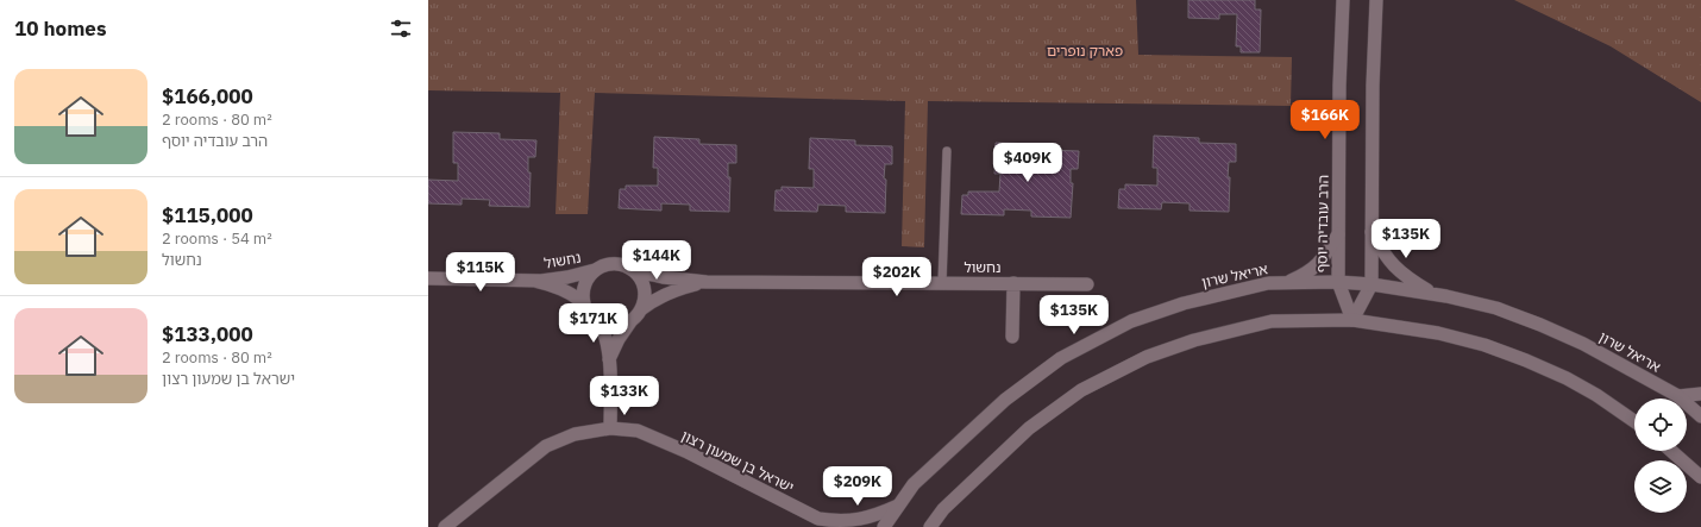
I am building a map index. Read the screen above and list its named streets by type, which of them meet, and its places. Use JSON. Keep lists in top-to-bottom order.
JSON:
{
  "streets": {
    "street": [
      "הרב עובדיה יוסף",
      "נחשול",
      "אריאל שרון",
      "ישראל בן שמעון רצון"
    ]
  },
  "crossings": [
    ["הרב עובדיה יוסף", "אריאל שרון"],
    ["אריאל שרון", "ישראל בן שמעון רצון"]
  ],
  "parks": ["פארק נופרים"],
  "page": {
    "heading": "10 homes",
    "list": [
      {
        "name": "$166,000",
        "note": "2 rooms · 80 m² · הרב עובדיה יוסף"
      },
      {
        "name": "$115,000",
        "note": "2 rooms · 54 m² · נחשול"
      },
      {
        "name": "$133,000",
        "note": "2 rooms · 80 m² · ישראל בן שמעון רצון"
      }
    ],
    "price": [
      "$166K",
      "$409K",
      "$135K",
      "$144K",
      "$115K",
      "$202K",
      "$135K",
      "$171K",
      "$133K",
      "$209K"
    ]
  }
}
